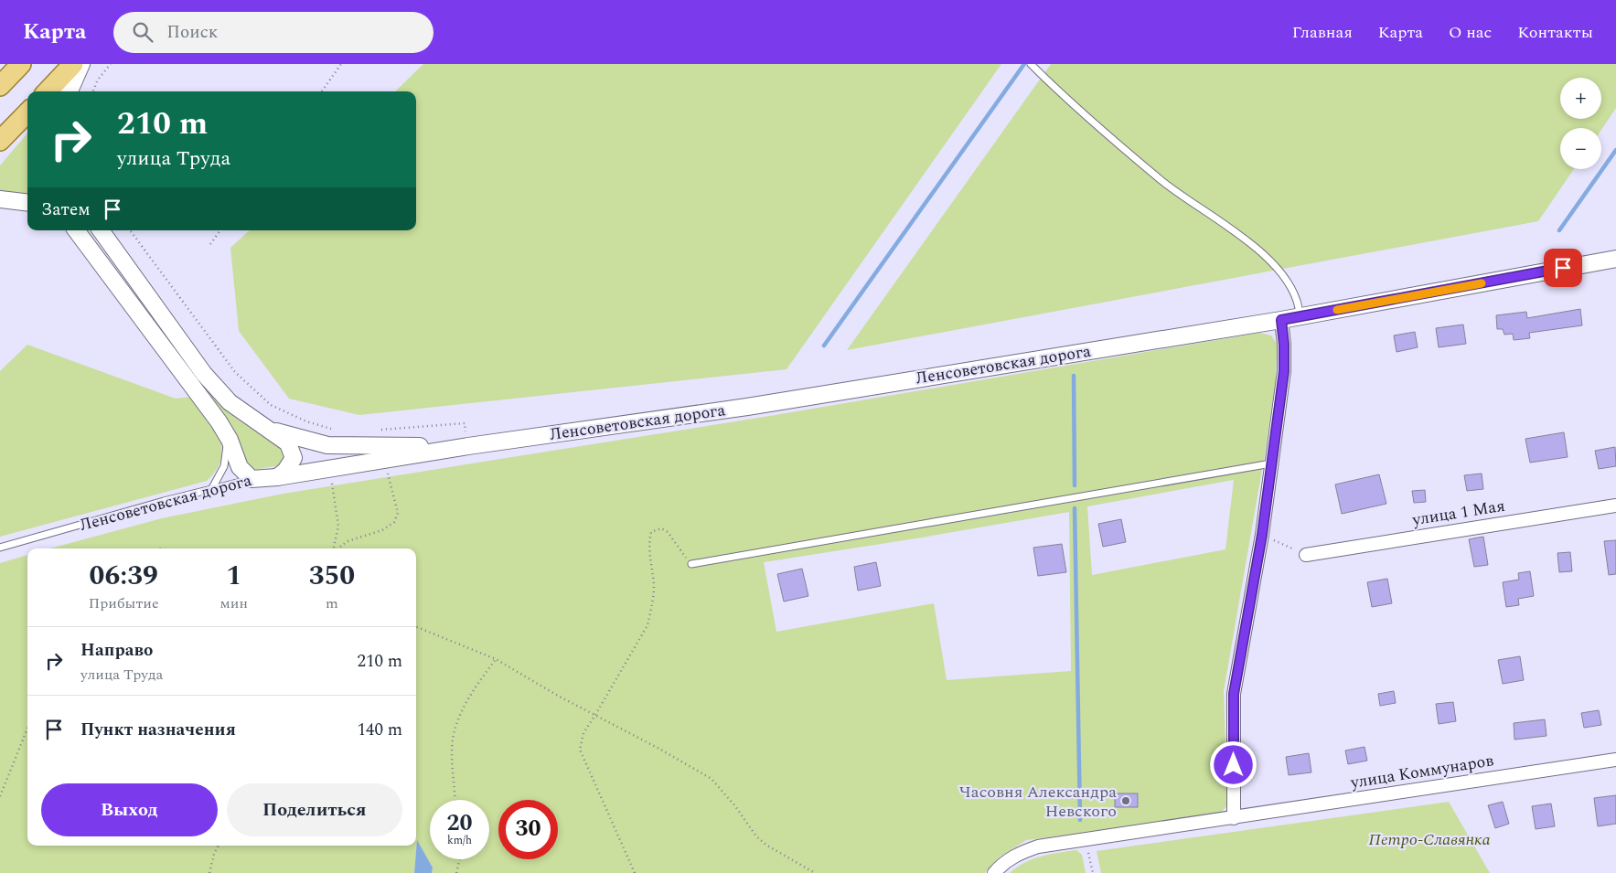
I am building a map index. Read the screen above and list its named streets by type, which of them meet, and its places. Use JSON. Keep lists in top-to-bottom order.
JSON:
{
  "streets": {
    "street": ["Ленсоветовская дорога", "улица 1 Мая", "улица Коммунаров"]
  },
  "parks": ["Петро-Славянка"],
  "places": ["Часовня Александра Невского"],
  "page": {
    "header": "Карта",
    "search": "Поиск",
    "nav": [
      "Главная",
      "Карта",
      "О нас",
      "Контакты"
    ],
    "map_buttons": ["+", "−"],
    "turn": ["210 m", "улица Труда"],
    "then": "Затем",
    "eta": [
      "06:39",
      "Прибытие",
      "1",
      "мин",
      "350",
      "m"
    ],
    "list": [
      {
        "name": "Направо",
        "note": "улица Труда",
        "value": "210 m"
      },
      {
        "name": "Пункт назначения",
        "value": "140 m"
      }
    ],
    "buttons": ["Выход", "Поделиться"],
    "speed": "20 km/h",
    "limit": "30"
  }
}
